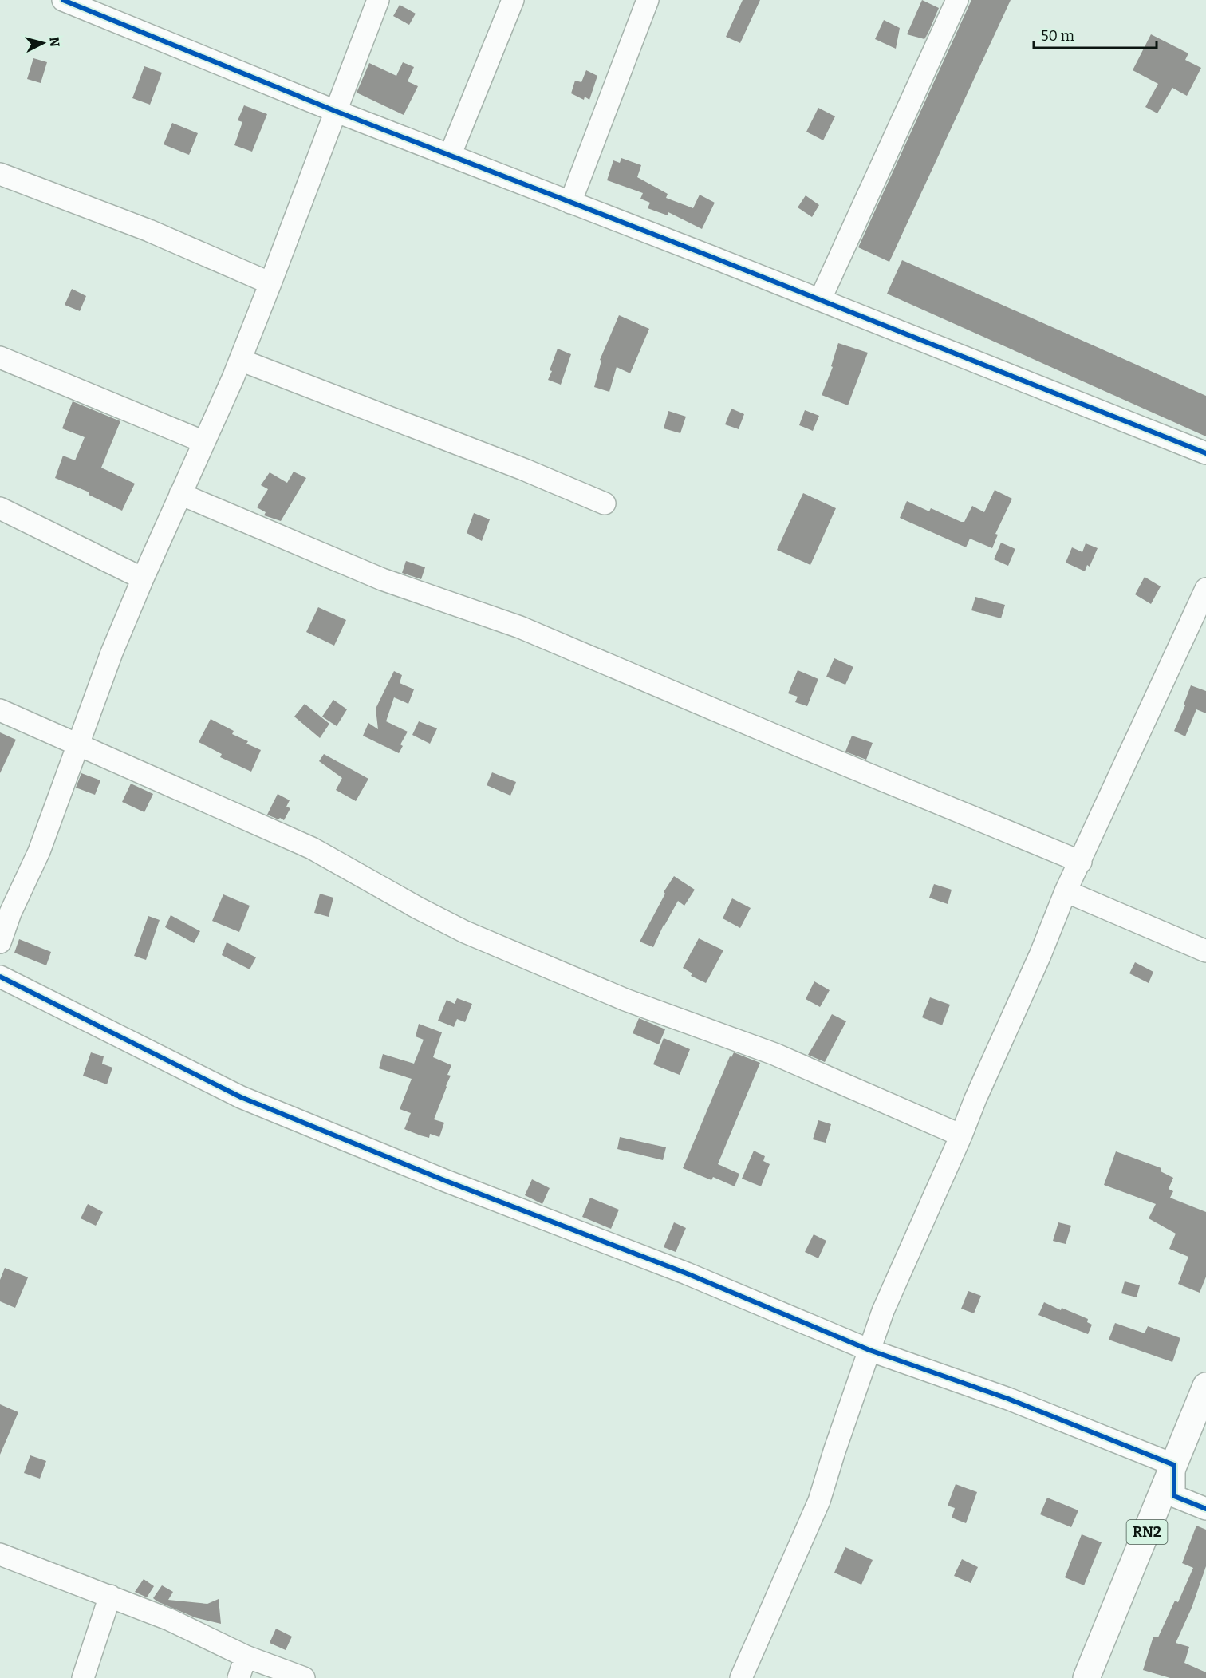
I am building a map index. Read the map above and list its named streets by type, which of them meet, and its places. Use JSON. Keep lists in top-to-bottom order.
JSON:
{
  "streets": {
    "highway": ["RN2"]
  },
  "scale_bar": "50 m",
  "north": "right"
}
